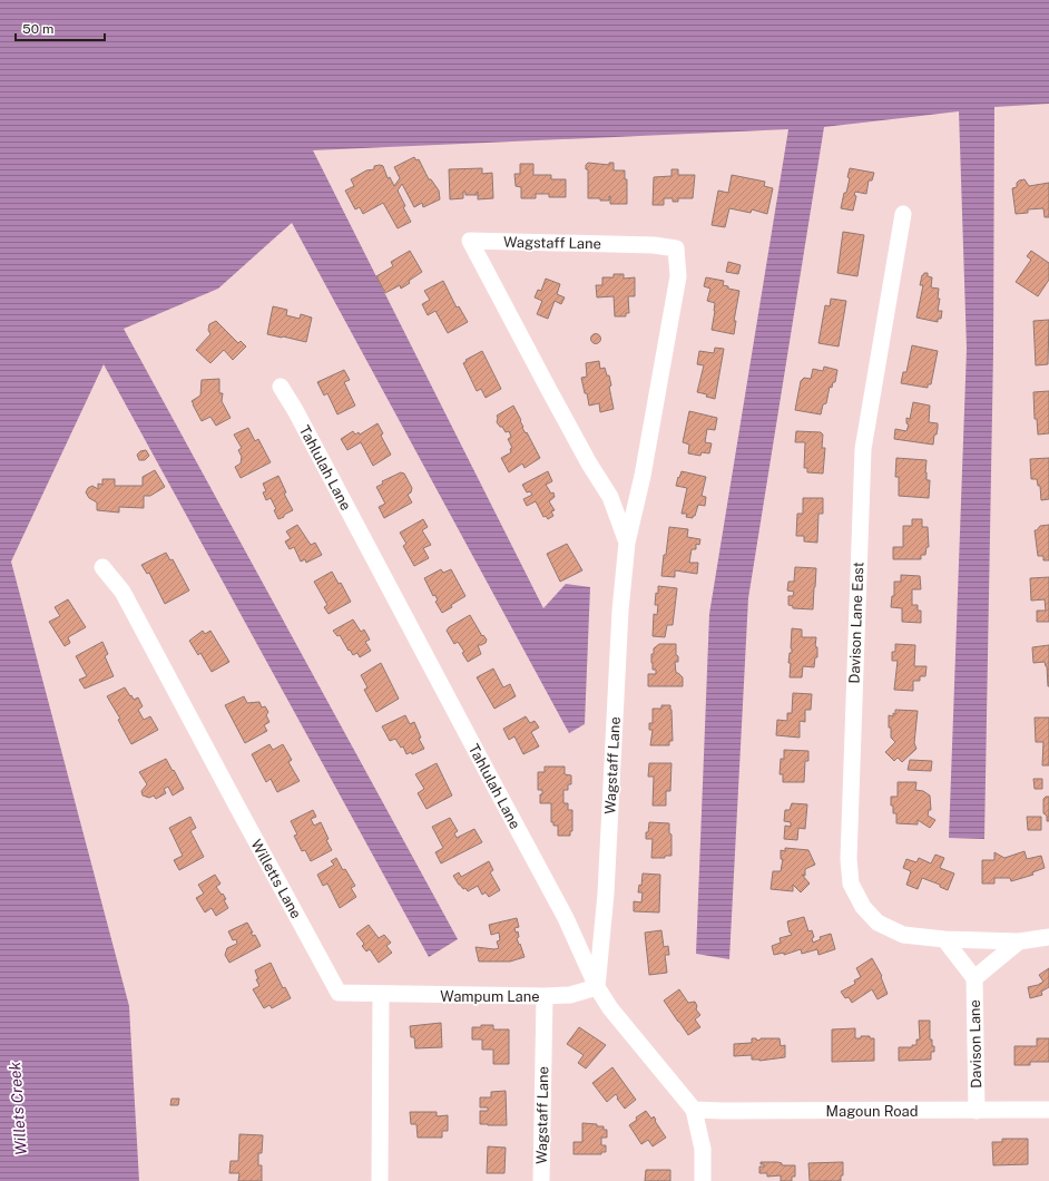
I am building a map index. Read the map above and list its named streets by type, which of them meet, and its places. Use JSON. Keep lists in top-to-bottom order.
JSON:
{
  "streets": {
    "street": [
      "Wagstaff Lane",
      "Tahlulah Lane",
      "Davison Lane East",
      "Willetts Lane",
      "Wampum Lane",
      "Davison Lane",
      "Magoun Road"
    ]
  },
  "crossings": [
    ["Wagstaff Lane", "Tahlulah Lane"],
    ["Wagstaff Lane", "Wampum Lane"],
    ["Tahlulah Lane", "Wampum Lane"],
    ["Tahlulah Lane", "Magoun Road"],
    ["Davison Lane East", "Davison Lane"],
    ["Willetts Lane", "Wampum Lane"],
    ["Davison Lane", "Magoun Road"]
  ],
  "water": ["Willets Creek"],
  "scale_bar": "50 m"
}
